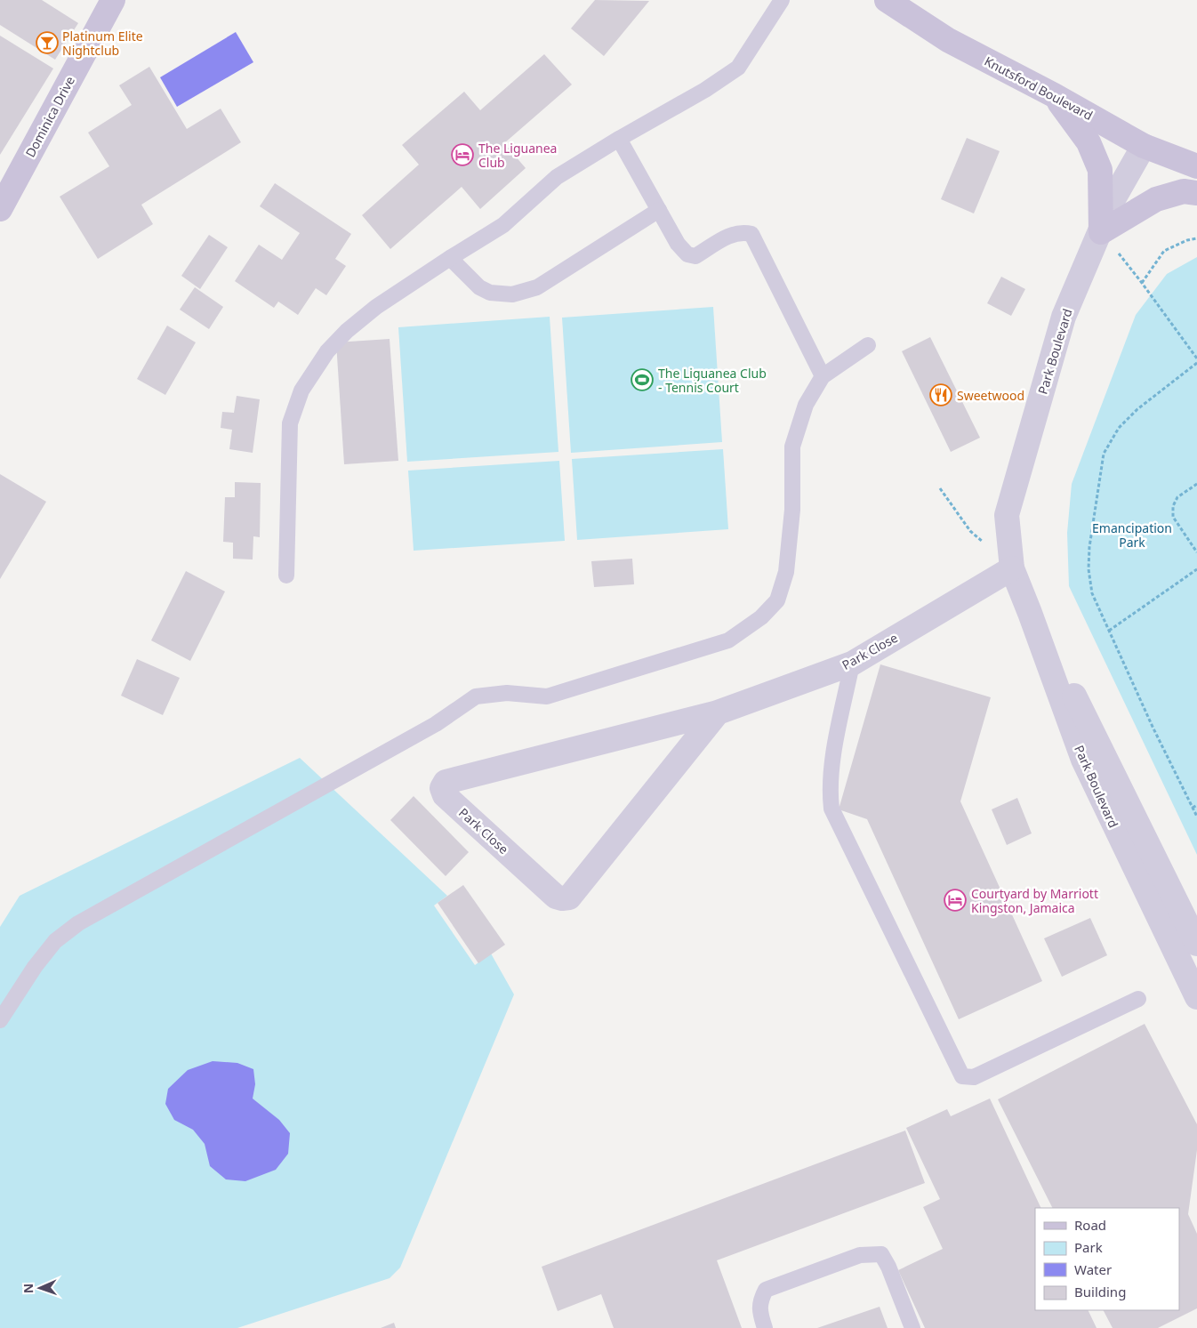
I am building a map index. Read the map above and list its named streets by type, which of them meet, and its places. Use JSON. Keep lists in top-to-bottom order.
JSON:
{
  "streets": {
    "main road": ["Knutsford Boulevard", "Dominica Drive"],
    "street": ["Park Boulevard", "Park Close"]
  },
  "crossings": [
    ["Knutsford Boulevard", "Park Boulevard"],
    ["Park Boulevard", "Park Close"]
  ],
  "parks": ["Emancipation Park"],
  "places": {
    "bar": ["Platinum Elite Nightclub"],
    "hotel": ["The Liguanea Club", "Courtyard by Marriott Kingston, Jamaica"],
    "sports": ["The Liguanea Club - Tennis Court"],
    "restaurant": ["Sweetwood"]
  },
  "legend": [
    "Road",
    "Park",
    "Water",
    "Building"
  ],
  "north": "left"
}
